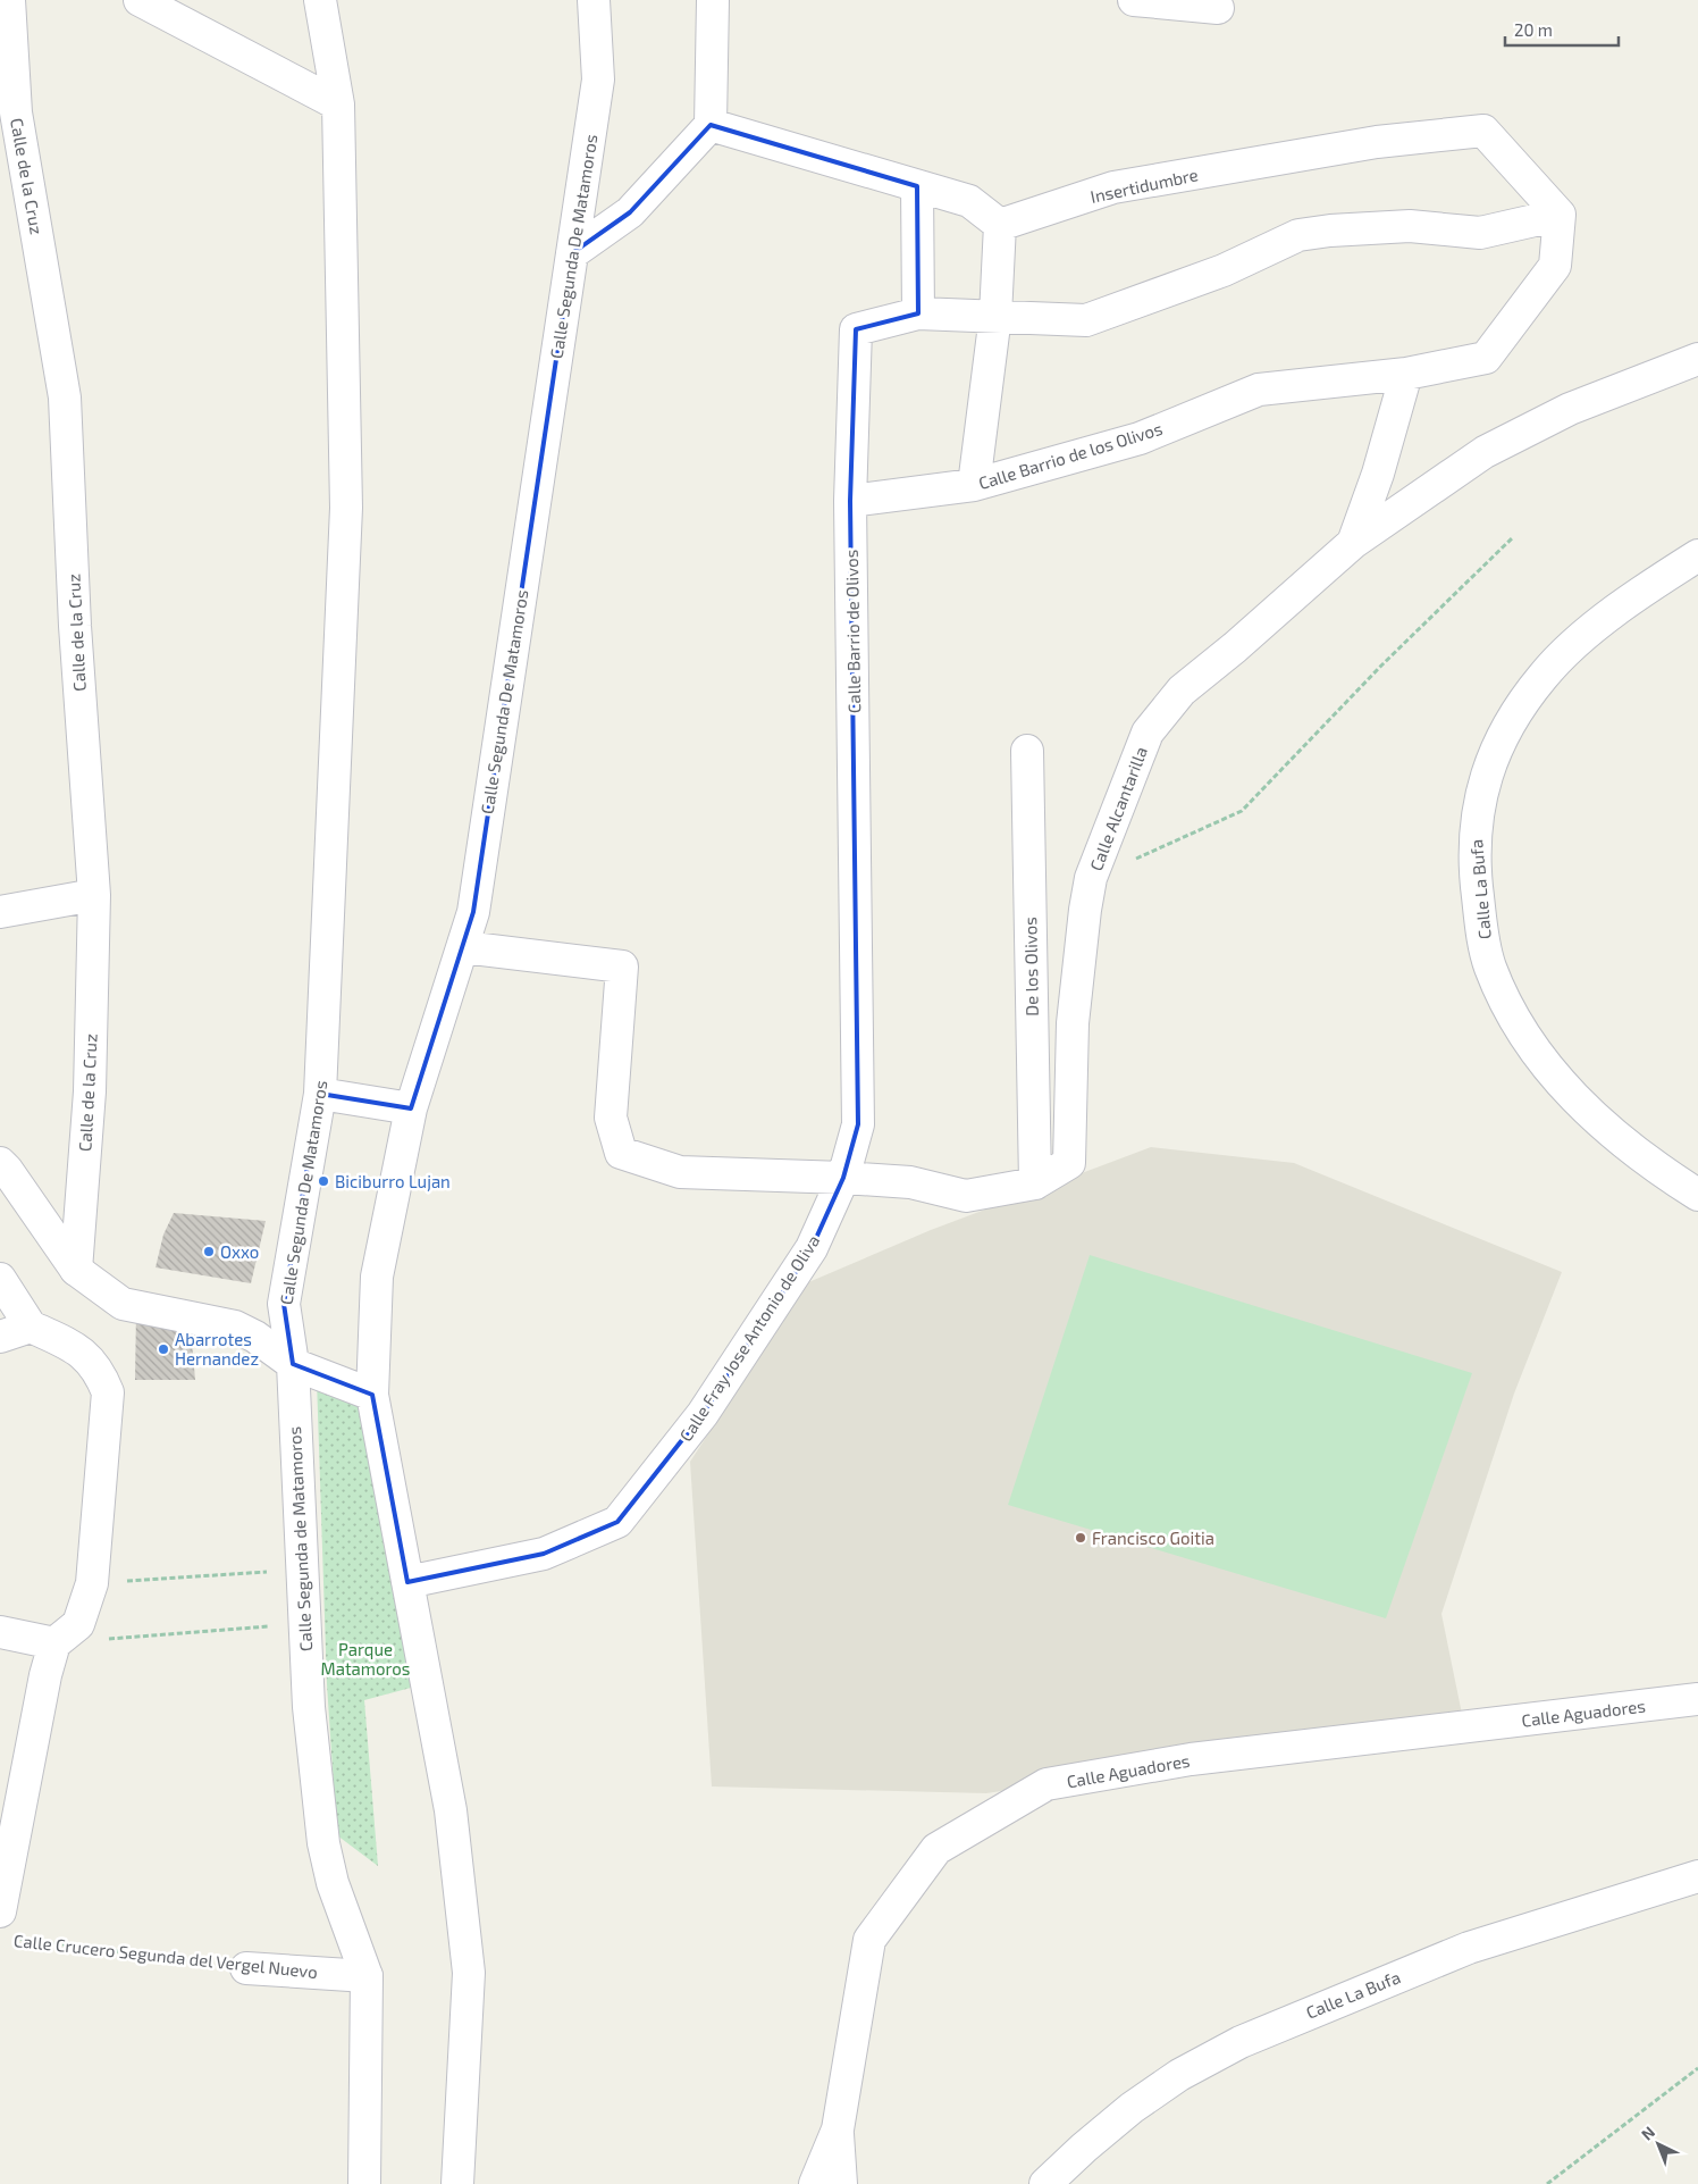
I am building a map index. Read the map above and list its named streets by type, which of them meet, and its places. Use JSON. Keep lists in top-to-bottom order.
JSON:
{
  "streets": {
    "street": [
      "Calle de la Cruz",
      "Insertidumbre",
      "Calle Segunda De Matamoros",
      "Calle Barrio de los Olivos",
      "Calle Barrio de Olivos",
      "Calle Alcantarilla",
      "Calle La Bufa",
      "De los Olivos",
      "Calle Fray Jose Antonio de Oliva",
      "Calle Segunda de Matamoros",
      "Calle Aguadores",
      "Calle Crucero Segunda del Vergel Nuevo"
    ]
  },
  "crossings": [
    ["Insertidumbre", "Calle Barrio de los Olivos"],
    ["Calle Segunda De Matamoros", "Calle Segunda de Matamoros"],
    ["Calle Barrio de los Olivos", "Calle Barrio de Olivos"],
    ["Calle Barrio de Olivos", "Calle Fray Jose Antonio de Oliva"],
    ["Calle Alcantarilla", "De los Olivos"],
    ["Calle Segunda de Matamoros", "Calle Crucero Segunda del Vergel Nuevo"]
  ],
  "parks": ["Parque Matamoros"],
  "places": [
    "Biciburro Lujan",
    "Oxxo",
    "Abarrotes Hernandez",
    "Francisco Goitia"
  ],
  "scale_bar": "20 m",
  "north": "top left"
}
